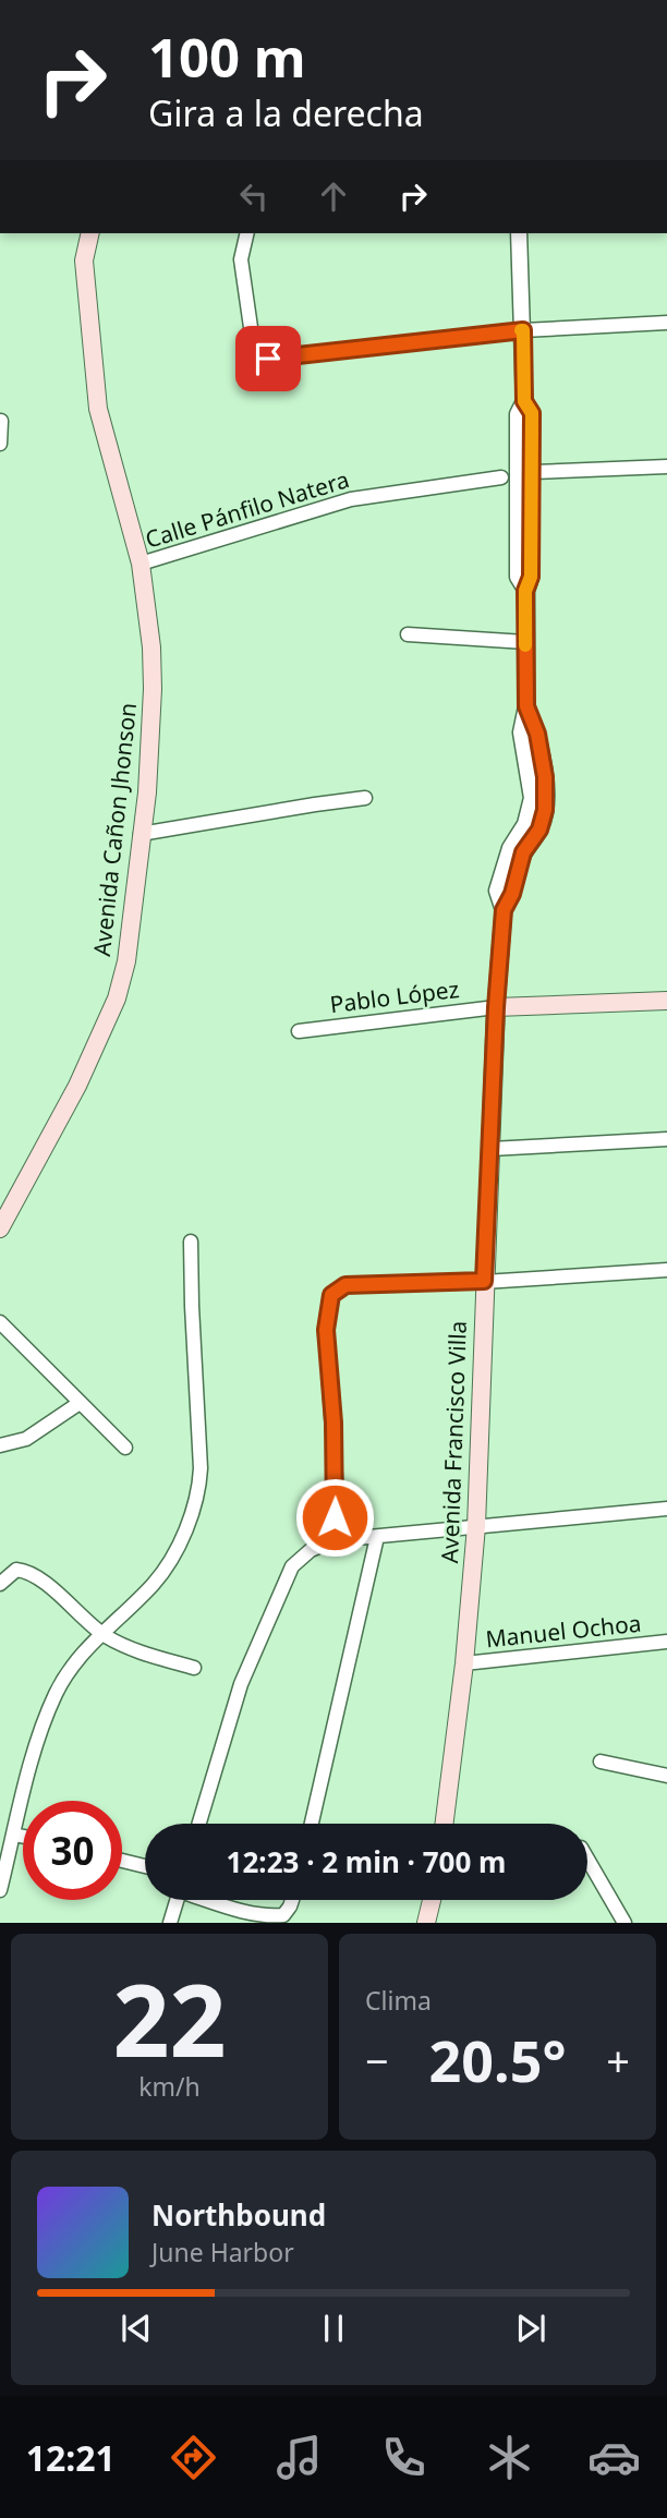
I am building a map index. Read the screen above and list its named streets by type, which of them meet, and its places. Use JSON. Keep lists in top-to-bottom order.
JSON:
{
  "streets": {
    "main road": ["Avenida Cañon Jhonson", "Avenida Francisco Villa"],
    "street": ["Calle Pánfilo Natera", "Pablo López", "Manuel Ochoa"]
  },
  "crossings": [
    ["Calle Pánfilo Natera", "Avenida Cañon Jhonson"],
    ["Pablo López", "Avenida Francisco Villa"],
    ["Avenida Francisco Villa", "Manuel Ochoa"]
  ],
  "page": {
    "turn": ["100 m", "Gira a la derecha"],
    "limit": "30",
    "trip": "12:23 · 2 min · 700 m",
    "tile": [
      ["22", "km/h"],
      "Clima"
    ],
    "heat": ["−", "20.5°", "+"],
    "song": ["Northbound", "June Harbor"],
    "tabs": "12:21"
  }
}
